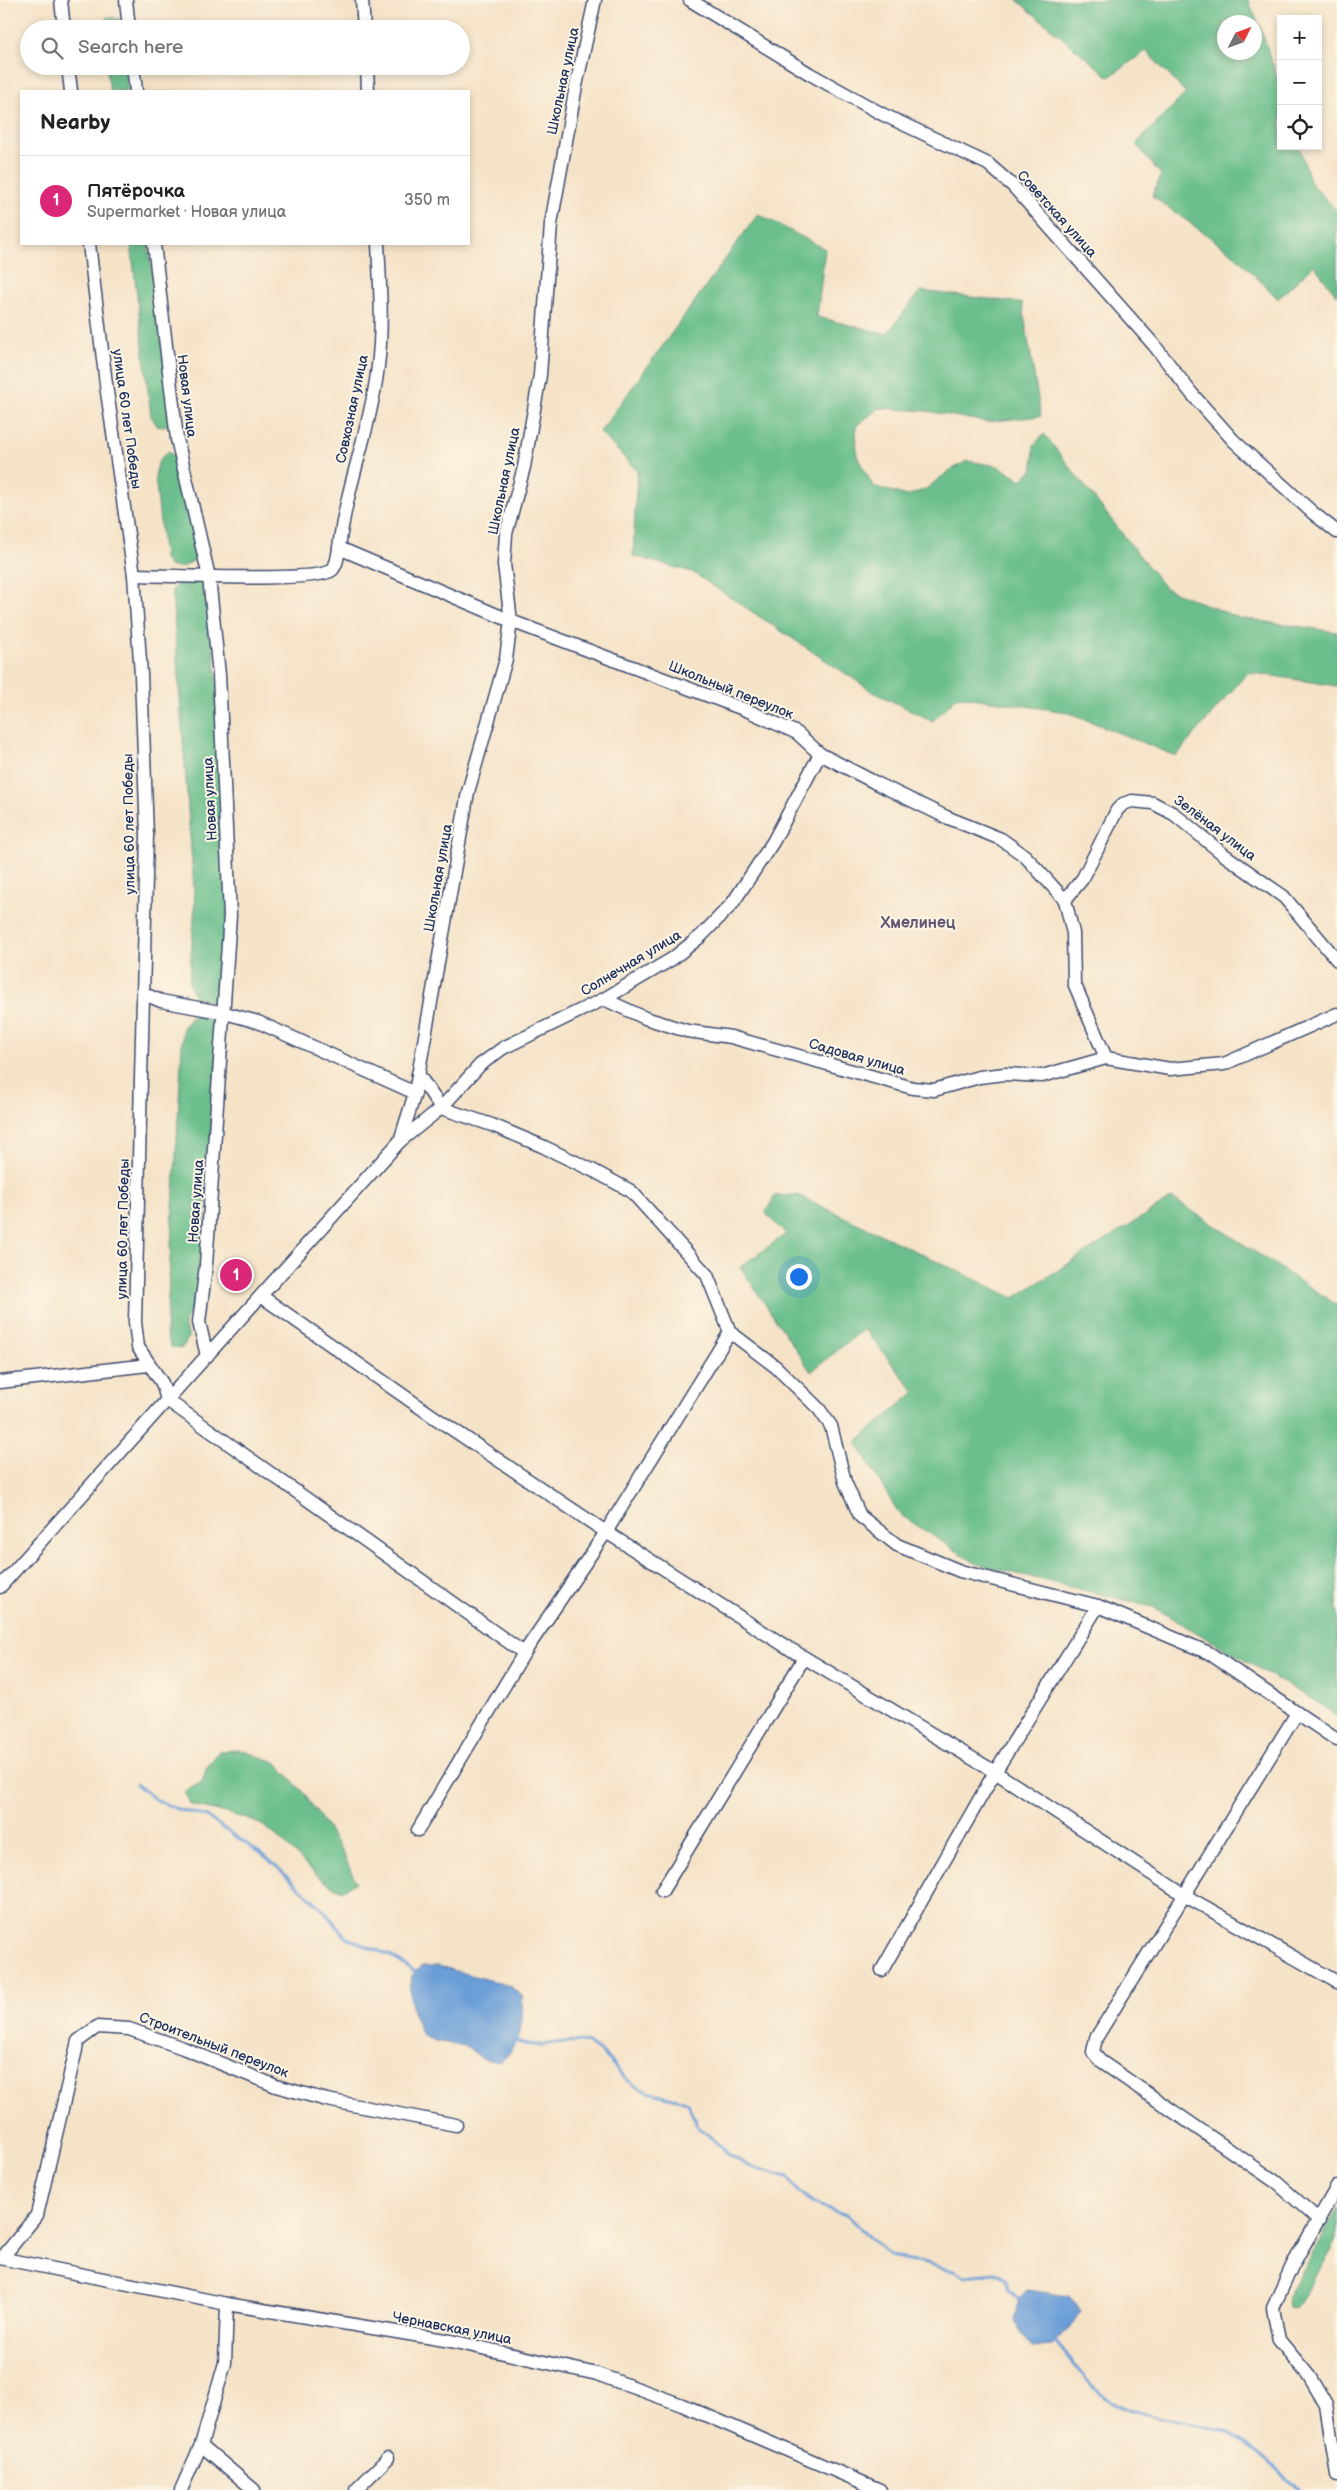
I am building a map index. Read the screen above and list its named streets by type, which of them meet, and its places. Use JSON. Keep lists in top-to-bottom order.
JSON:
{
  "streets": {
    "street": [
      "Школьная улица",
      "Советская улица",
      "Новая улица",
      "Совхозная улица",
      "улица 60 лет Победы",
      "Школьный переулок",
      "Зелёная улица",
      "Солнечная улица",
      "Садовая улица",
      "Строительный переулок",
      "Чернавская улица"
    ]
  },
  "crossings": [
    ["Школьная улица", "Школьный переулок"],
    ["Школьная улица", "Солнечная улица"],
    ["Новая улица", "Солнечная улица"],
    ["Совхозная улица", "Школьный переулок"],
    ["улица 60 лет Победы", "Солнечная улица"],
    ["Школьный переулок", "Зелёная улица"],
    ["Школьный переулок", "Солнечная улица"],
    ["Школьный переулок", "Садовая улица"],
    ["Солнечная улица", "Садовая улица"],
    ["Строительный переулок", "Чернавская улица"]
  ],
  "districts": ["Хмелинец"],
  "north": "top right",
  "page": {
    "map_buttons": ["+", "−"],
    "search": "Search here",
    "heading": "Nearby",
    "list": [
      {
        "mark": "1",
        "name": "Пятёрочка",
        "note": "Supermarket · Новая улица",
        "value": "350 m"
      }
    ],
    "pins": "1"
  }
}
